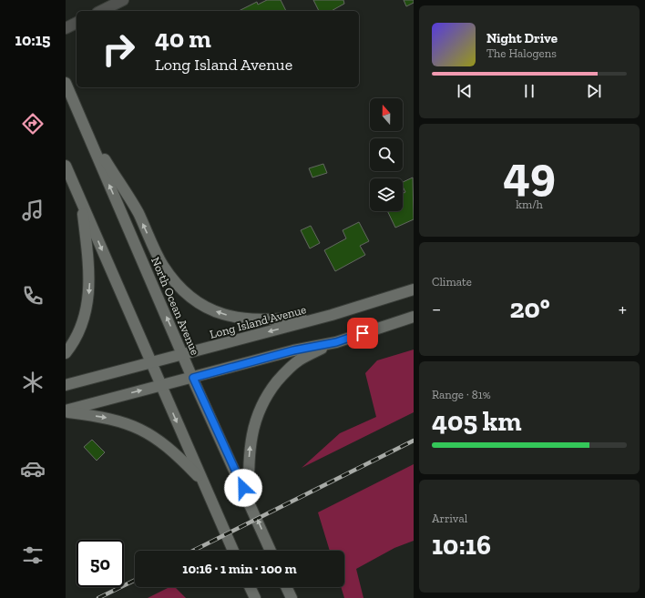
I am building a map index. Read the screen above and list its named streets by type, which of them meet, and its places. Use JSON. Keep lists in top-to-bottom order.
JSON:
{
  "streets": {
    "main road": ["North Ocean Avenue", "Long Island Avenue"]
  },
  "crossings": [
    ["North Ocean Avenue", "Long Island Avenue"]
  ],
  "north": "top",
  "page": {
    "tabs": "10:15",
    "turn": ["40 m", "Long Island Avenue"],
    "song": ["Night Drive", "The Halogens"],
    "tile": [
      ["49", "km/h"],
      "Climate",
      ["Range · 81%", "405 km"],
      ["Arrival", "10:16"]
    ],
    "heat": ["−", "20°", "+"],
    "limit": "50",
    "trip": "10:16 · 1 min · 100 m"
  }
}
